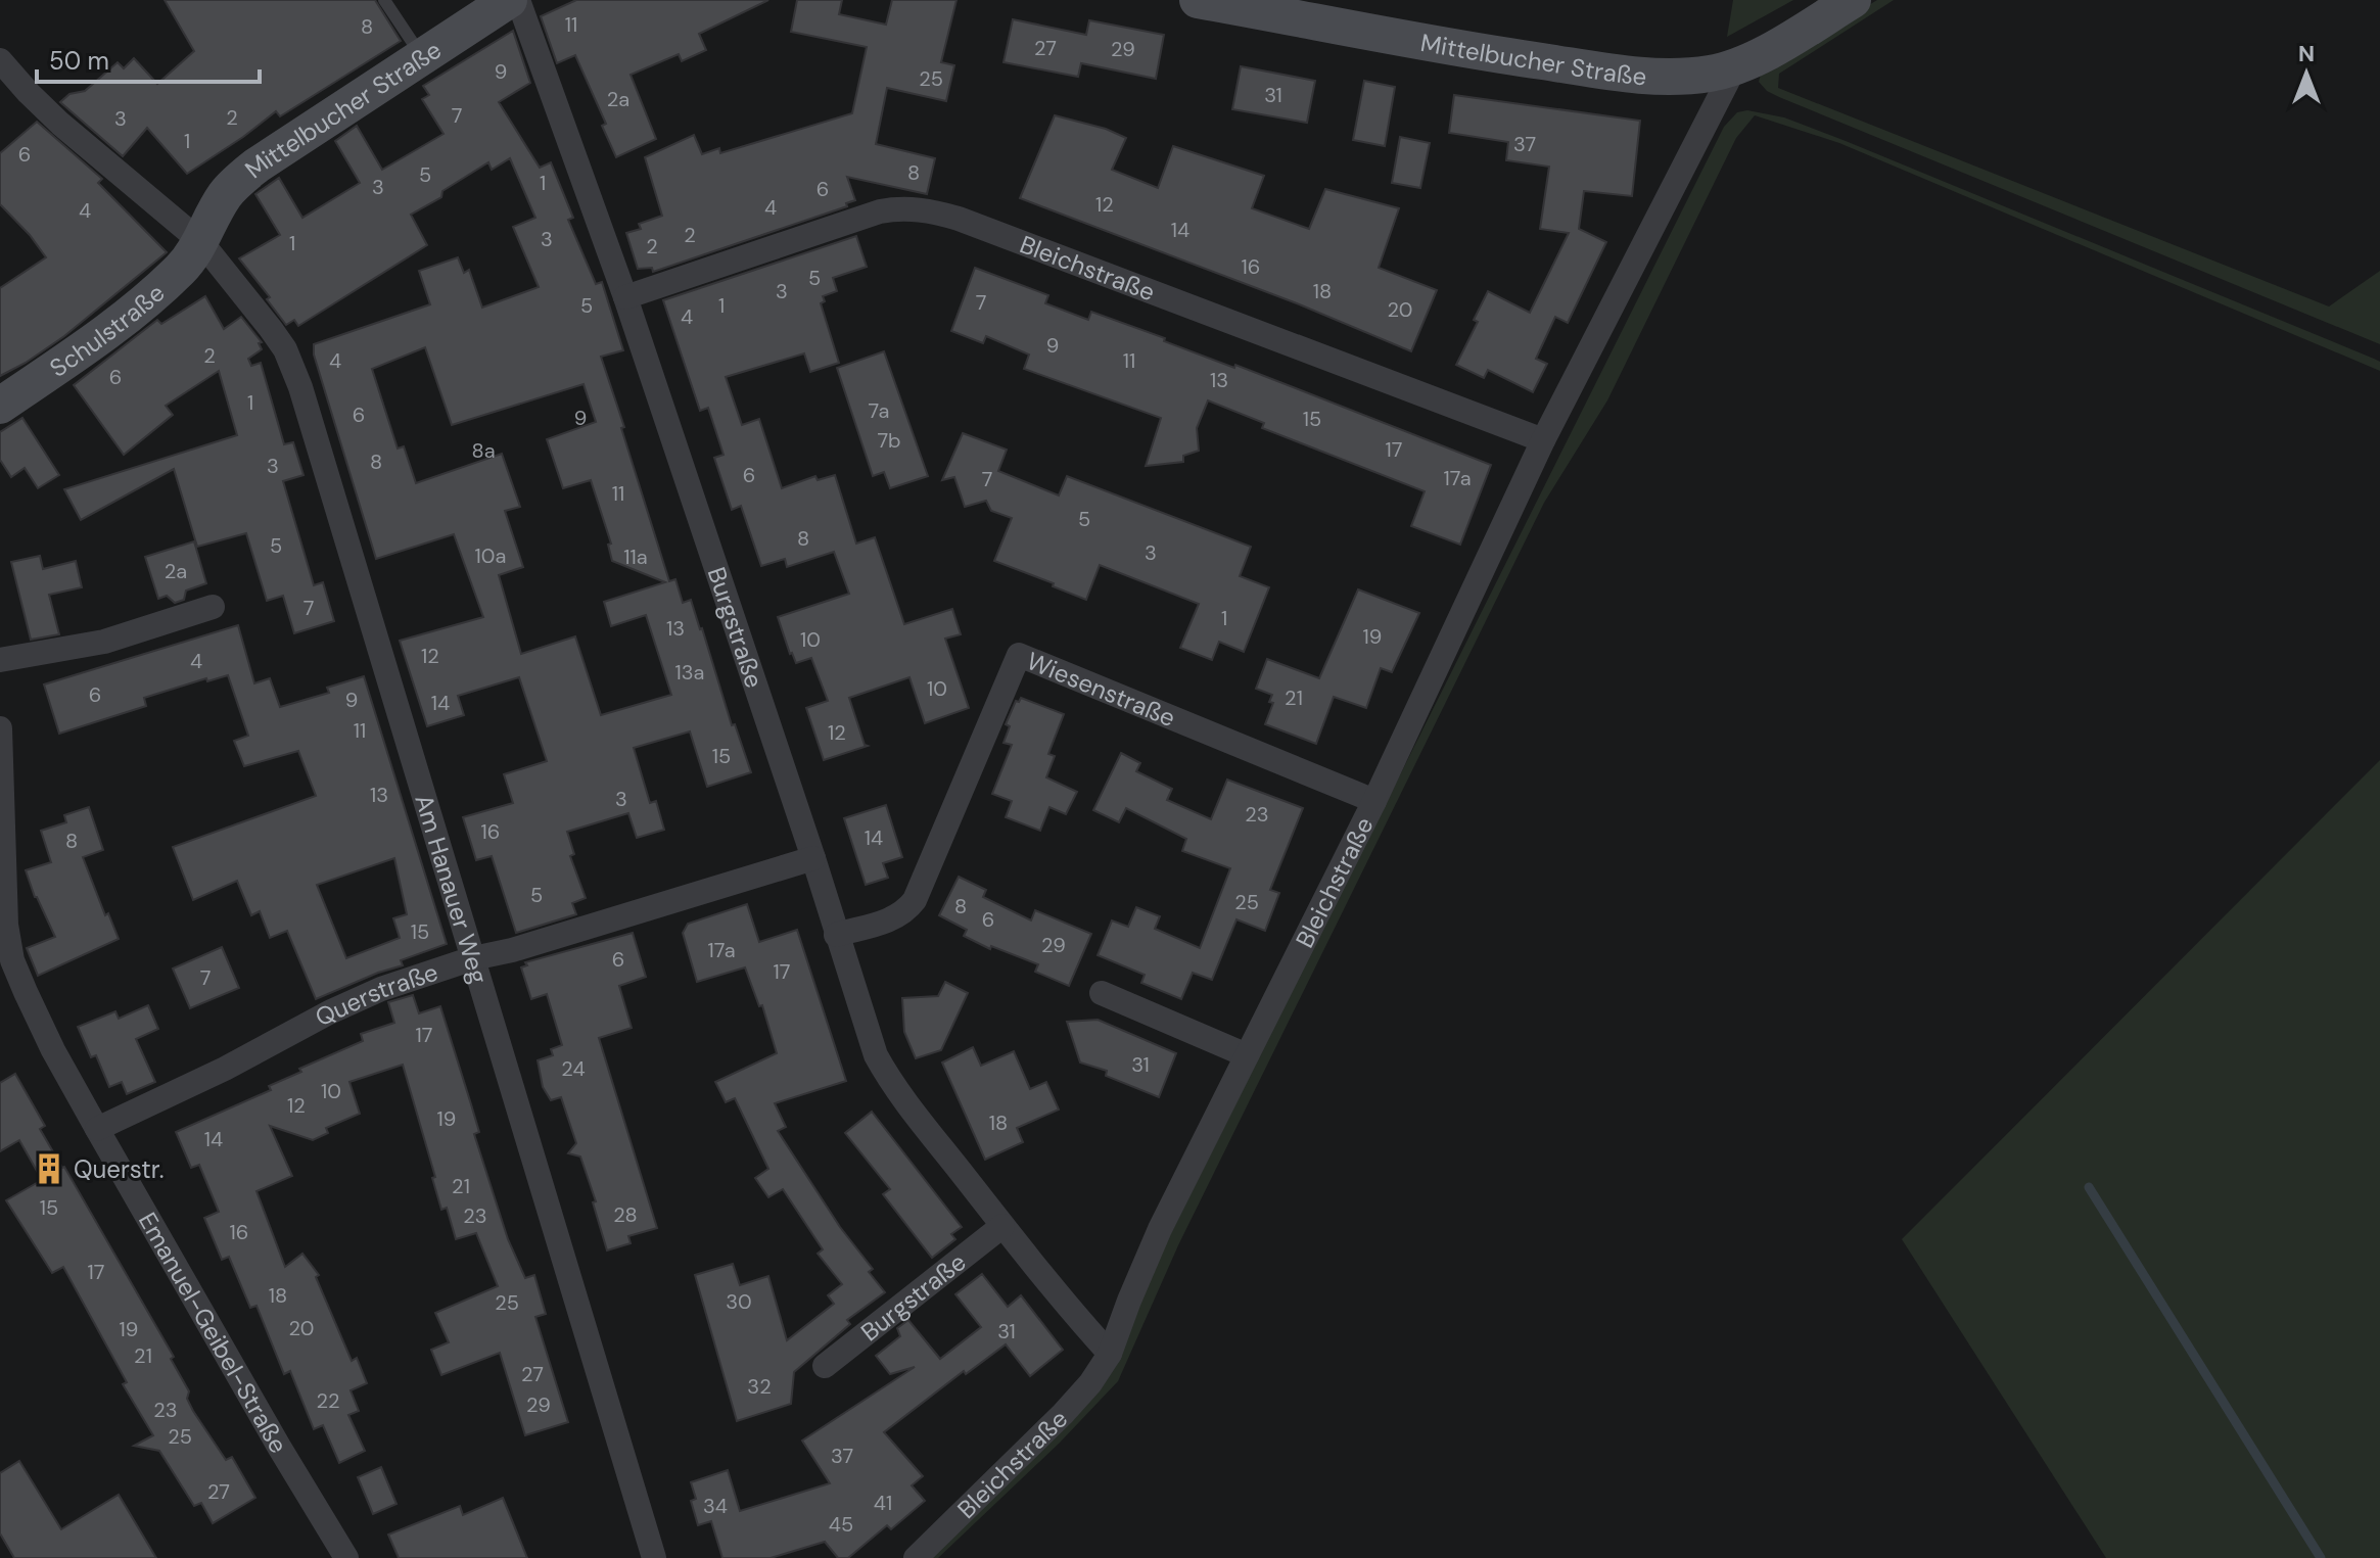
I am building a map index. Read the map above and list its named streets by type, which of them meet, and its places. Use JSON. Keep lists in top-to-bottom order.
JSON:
{
  "streets": {
    "main road": ["Mittelbucher Straße", "Schulstraße"],
    "street": [
      "Bleichstraße",
      "Burgstraße",
      "Wiesenstraße",
      "Am Hanauer Weg",
      "Querstraße",
      "Emanuel-Geibel-Straße"
    ]
  },
  "crossings": [
    ["Mittelbucher Straße", "Bleichstraße"],
    ["Mittelbucher Straße", "Schulstraße"],
    ["Mittelbucher Straße", "Am Hanauer Weg"],
    ["Bleichstraße", "Burgstraße"],
    ["Bleichstraße", "Wiesenstraße"],
    ["Schulstraße", "Am Hanauer Weg"],
    ["Burgstraße", "Wiesenstraße"],
    ["Burgstraße", "Querstraße"],
    ["Am Hanauer Weg", "Querstraße"],
    ["Querstraße", "Emanuel-Geibel-Straße"]
  ],
  "places": {
    "building": ["Querstr."]
  },
  "house_numbers": [
    "11",
    "8",
    "27",
    "29",
    "9",
    "25",
    "31",
    "2a",
    "7",
    "2",
    "3",
    "1",
    "37",
    "6",
    "8",
    "5",
    "1",
    "3",
    "6",
    "12",
    "4",
    "4",
    "14",
    "2",
    "3",
    "1",
    "2",
    "16",
    "5",
    "3",
    "18",
    "7",
    "5",
    "1",
    "20",
    "4",
    "9",
    "2",
    "4",
    "11",
    "6",
    "13",
    "1",
    "7a",
    "6",
    "9",
    "15",
    "7b",
    "17",
    "8a",
    "8",
    "3",
    "6",
    "17a",
    "7",
    "11",
    "5",
    "8",
    "5",
    "3",
    "10a",
    "11a",
    "2a",
    "7",
    "1",
    "13",
    "19",
    "10",
    "12",
    "4",
    "13a",
    "10",
    "6",
    "21",
    "9",
    "14",
    "11",
    "12",
    "15",
    "13",
    "3",
    "23",
    "16",
    "14",
    "8",
    "5",
    "25",
    "8",
    "6",
    "15",
    "29",
    "17a",
    "6",
    "17",
    "7",
    "17",
    "31",
    "24",
    "10",
    "12",
    "19",
    "18",
    "14",
    "21",
    "15",
    "28",
    "23",
    "16",
    "17",
    "18",
    "30",
    "25",
    "20",
    "19",
    "31",
    "21",
    "27",
    "32",
    "22",
    "29",
    "23",
    "25",
    "37",
    "27",
    "41",
    "34",
    "45"
  ],
  "scale_bar": "50 m",
  "north": "top"
}
